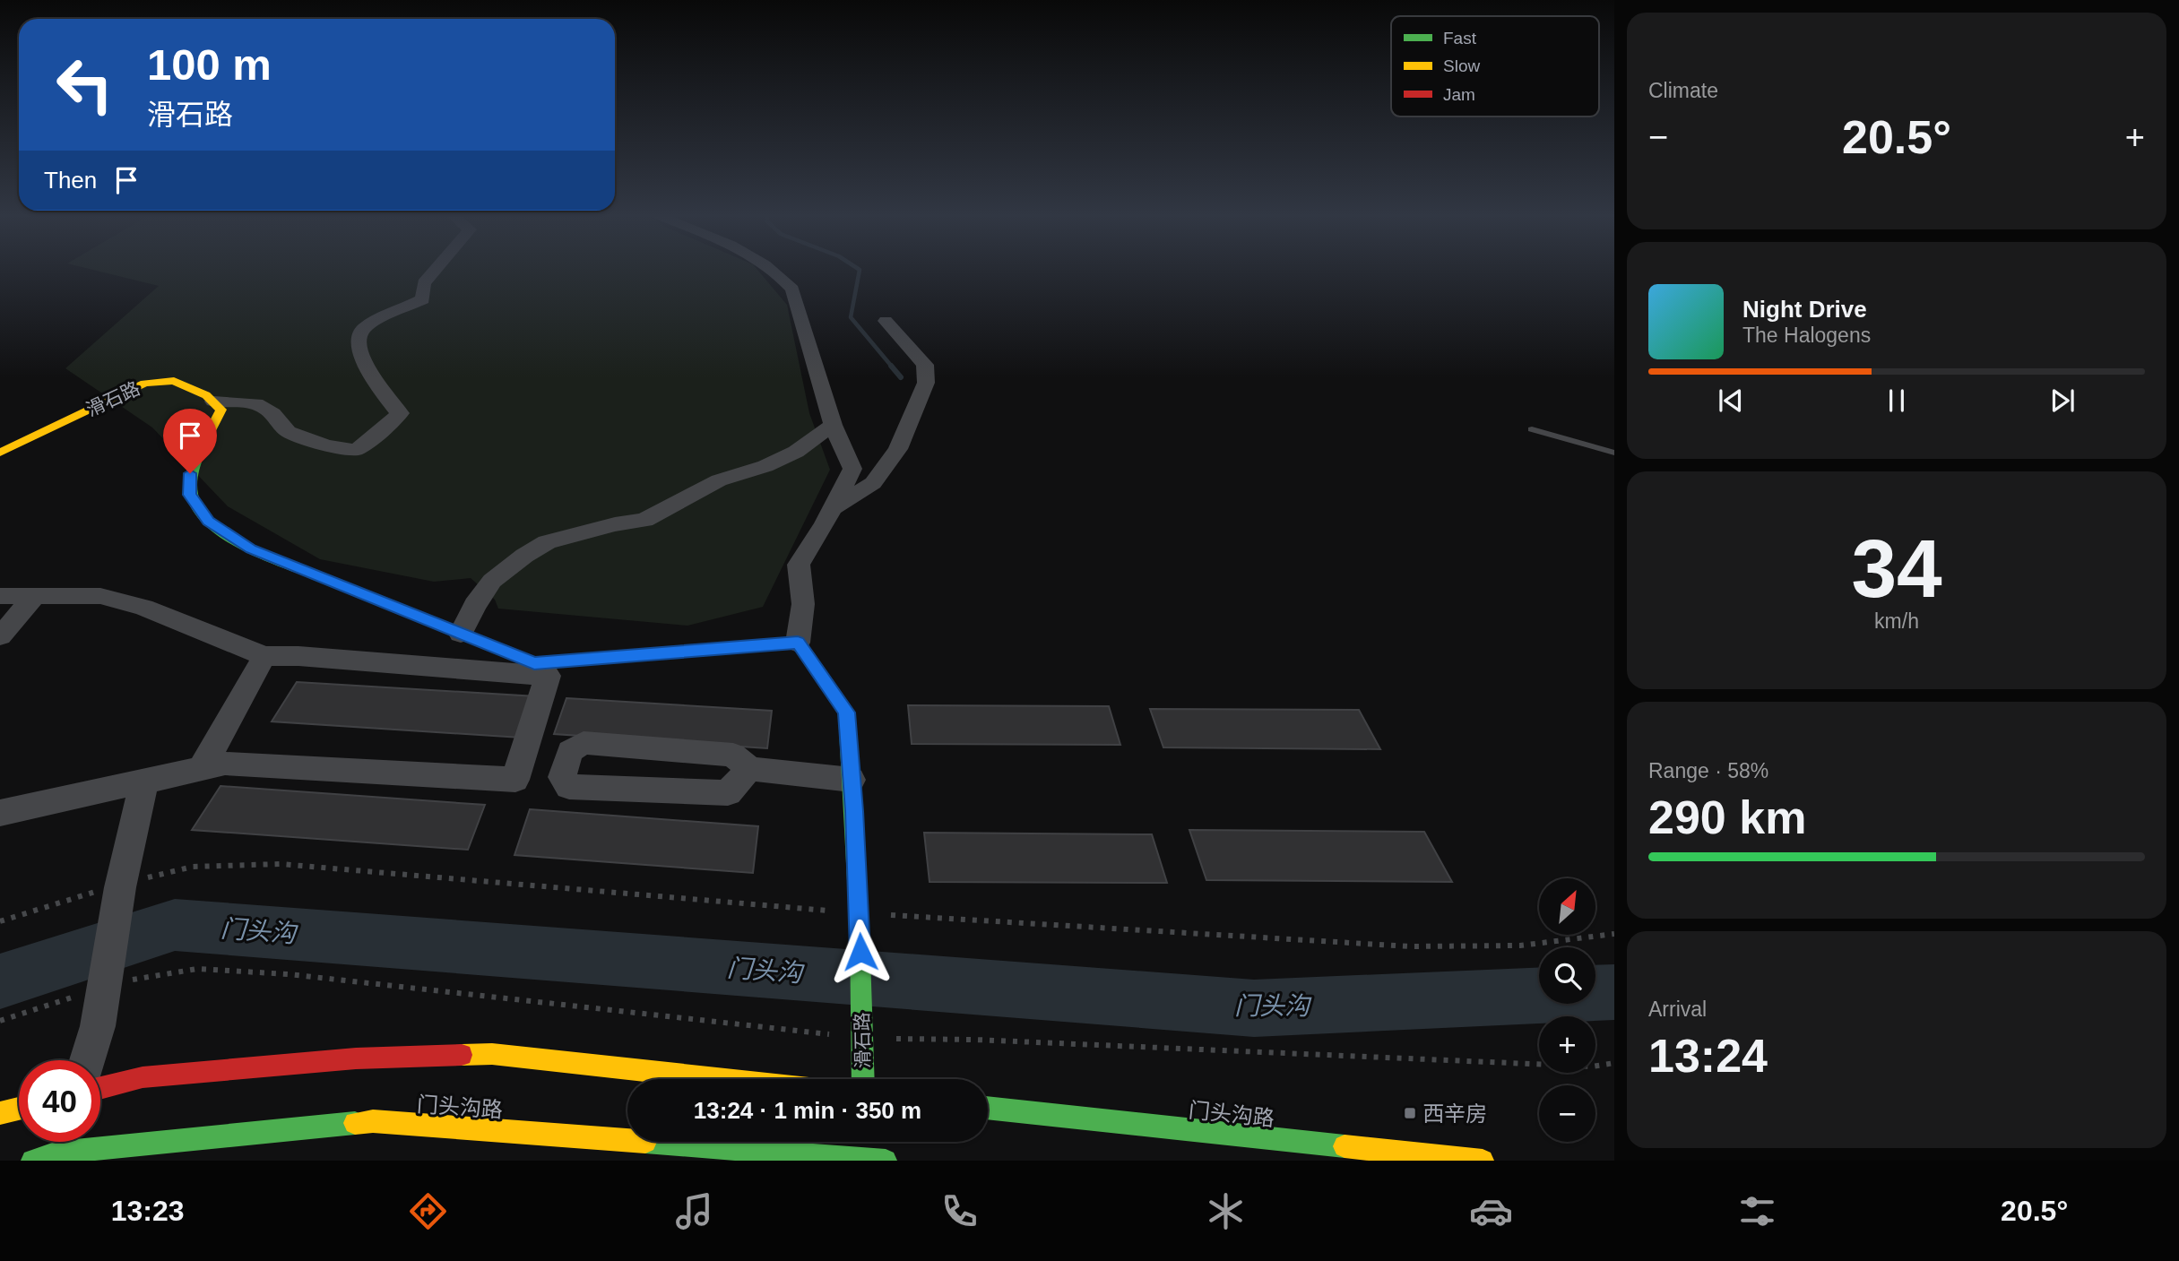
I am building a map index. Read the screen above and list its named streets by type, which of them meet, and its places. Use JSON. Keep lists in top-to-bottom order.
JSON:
{
  "streets": {
    "street": ["滑石路", "门头沟路"]
  },
  "water": ["门头沟"],
  "places": {
    "transit": ["西辛房"]
  },
  "legend": ["Fast", "Slow", "Jam"],
  "north": "top right",
  "page": {
    "tile": [
      "Climate",
      ["34", "km/h"],
      ["Range · 58%", "290 km"],
      ["Arrival", "13:24"]
    ],
    "turn": ["100 m", "滑石路"],
    "heat": ["−", "20.5°", "+"],
    "then": "Then",
    "song": ["Night Drive", "The Halogens"],
    "map_buttons": ["+", "−"],
    "limit": "40",
    "trip": "13:24 · 1 min · 350 m",
    "tabs": ["13:23", "20.5°"]
  }
}
